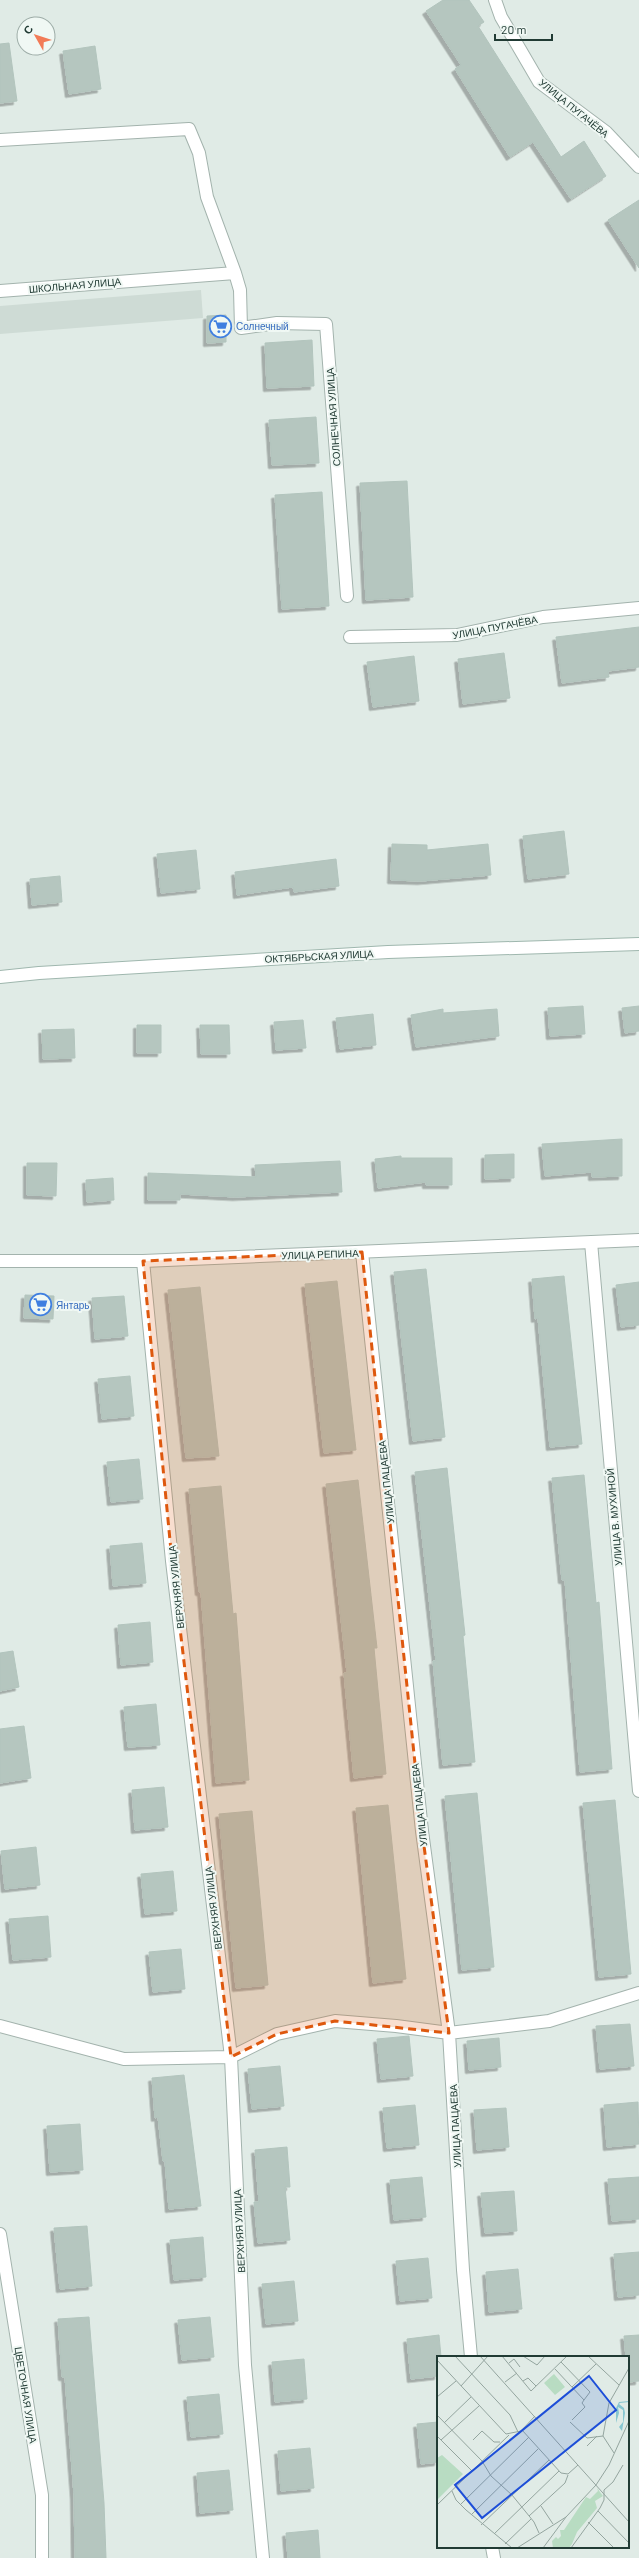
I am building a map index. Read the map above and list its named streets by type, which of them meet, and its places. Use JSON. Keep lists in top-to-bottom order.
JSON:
{
  "streets": {
    "street": [
      "УЛИЦА ПУГАЧЁВА",
      "ШКОЛЬНАЯ УЛИЦА",
      "СОЛНЕЧНАЯ УЛИЦА",
      "ОКТЯБРЬСКАЯ УЛИЦА",
      "УЛИЦА РЕПИНА",
      "УЛИЦА ПАЦАЕВА",
      "УЛИЦА В. МУХИНОЙ",
      "ВЕРХНЯЯ УЛИЦА",
      "ЦВЕТОЧНАЯ УЛИЦА"
    ]
  },
  "crossings": [
    ["ШКОЛЬНАЯ УЛИЦА", "СОЛНЕЧНАЯ УЛИЦА"],
    ["УЛИЦА РЕПИНА", "УЛИЦА ПАЦАЕВА"],
    ["УЛИЦА РЕПИНА", "УЛИЦА В. МУХИНОЙ"],
    ["УЛИЦА РЕПИНА", "ВЕРХНЯЯ УЛИЦА"]
  ],
  "places": {
    "supermarket": ["Солнечный", "Янтарь"]
  },
  "scale_bar": "20 m",
  "north": "top left"
}
